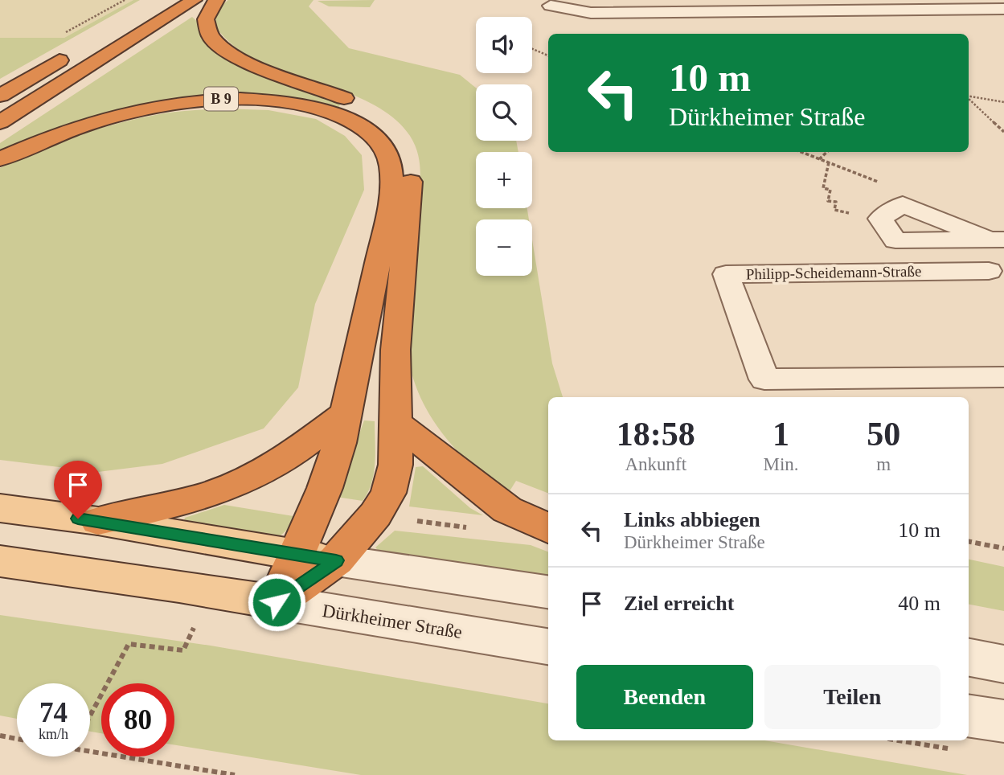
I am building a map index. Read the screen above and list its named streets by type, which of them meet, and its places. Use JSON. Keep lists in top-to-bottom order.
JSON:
{
  "streets": {
    "highway": ["B 9"],
    "main road": ["Dürkheimer Straße"],
    "street": ["Philipp-Scheidemann-Straße"]
  },
  "crossings": [
    ["B 9", "Dürkheimer Straße"]
  ],
  "page": {
    "map_buttons": ["+", "−"],
    "turn": ["10 m", "Dürkheimer Straße"],
    "eta": [
      "18:58",
      "Ankunft",
      "1",
      "Min.",
      "50",
      "m"
    ],
    "list": [
      {
        "name": "Links abbiegen",
        "note": "Dürkheimer Straße",
        "value": "10 m"
      },
      {
        "name": "Ziel erreicht",
        "value": "40 m"
      }
    ],
    "buttons": ["Beenden", "Teilen"],
    "speed": "74 km/h",
    "limit": "80"
  }
}
